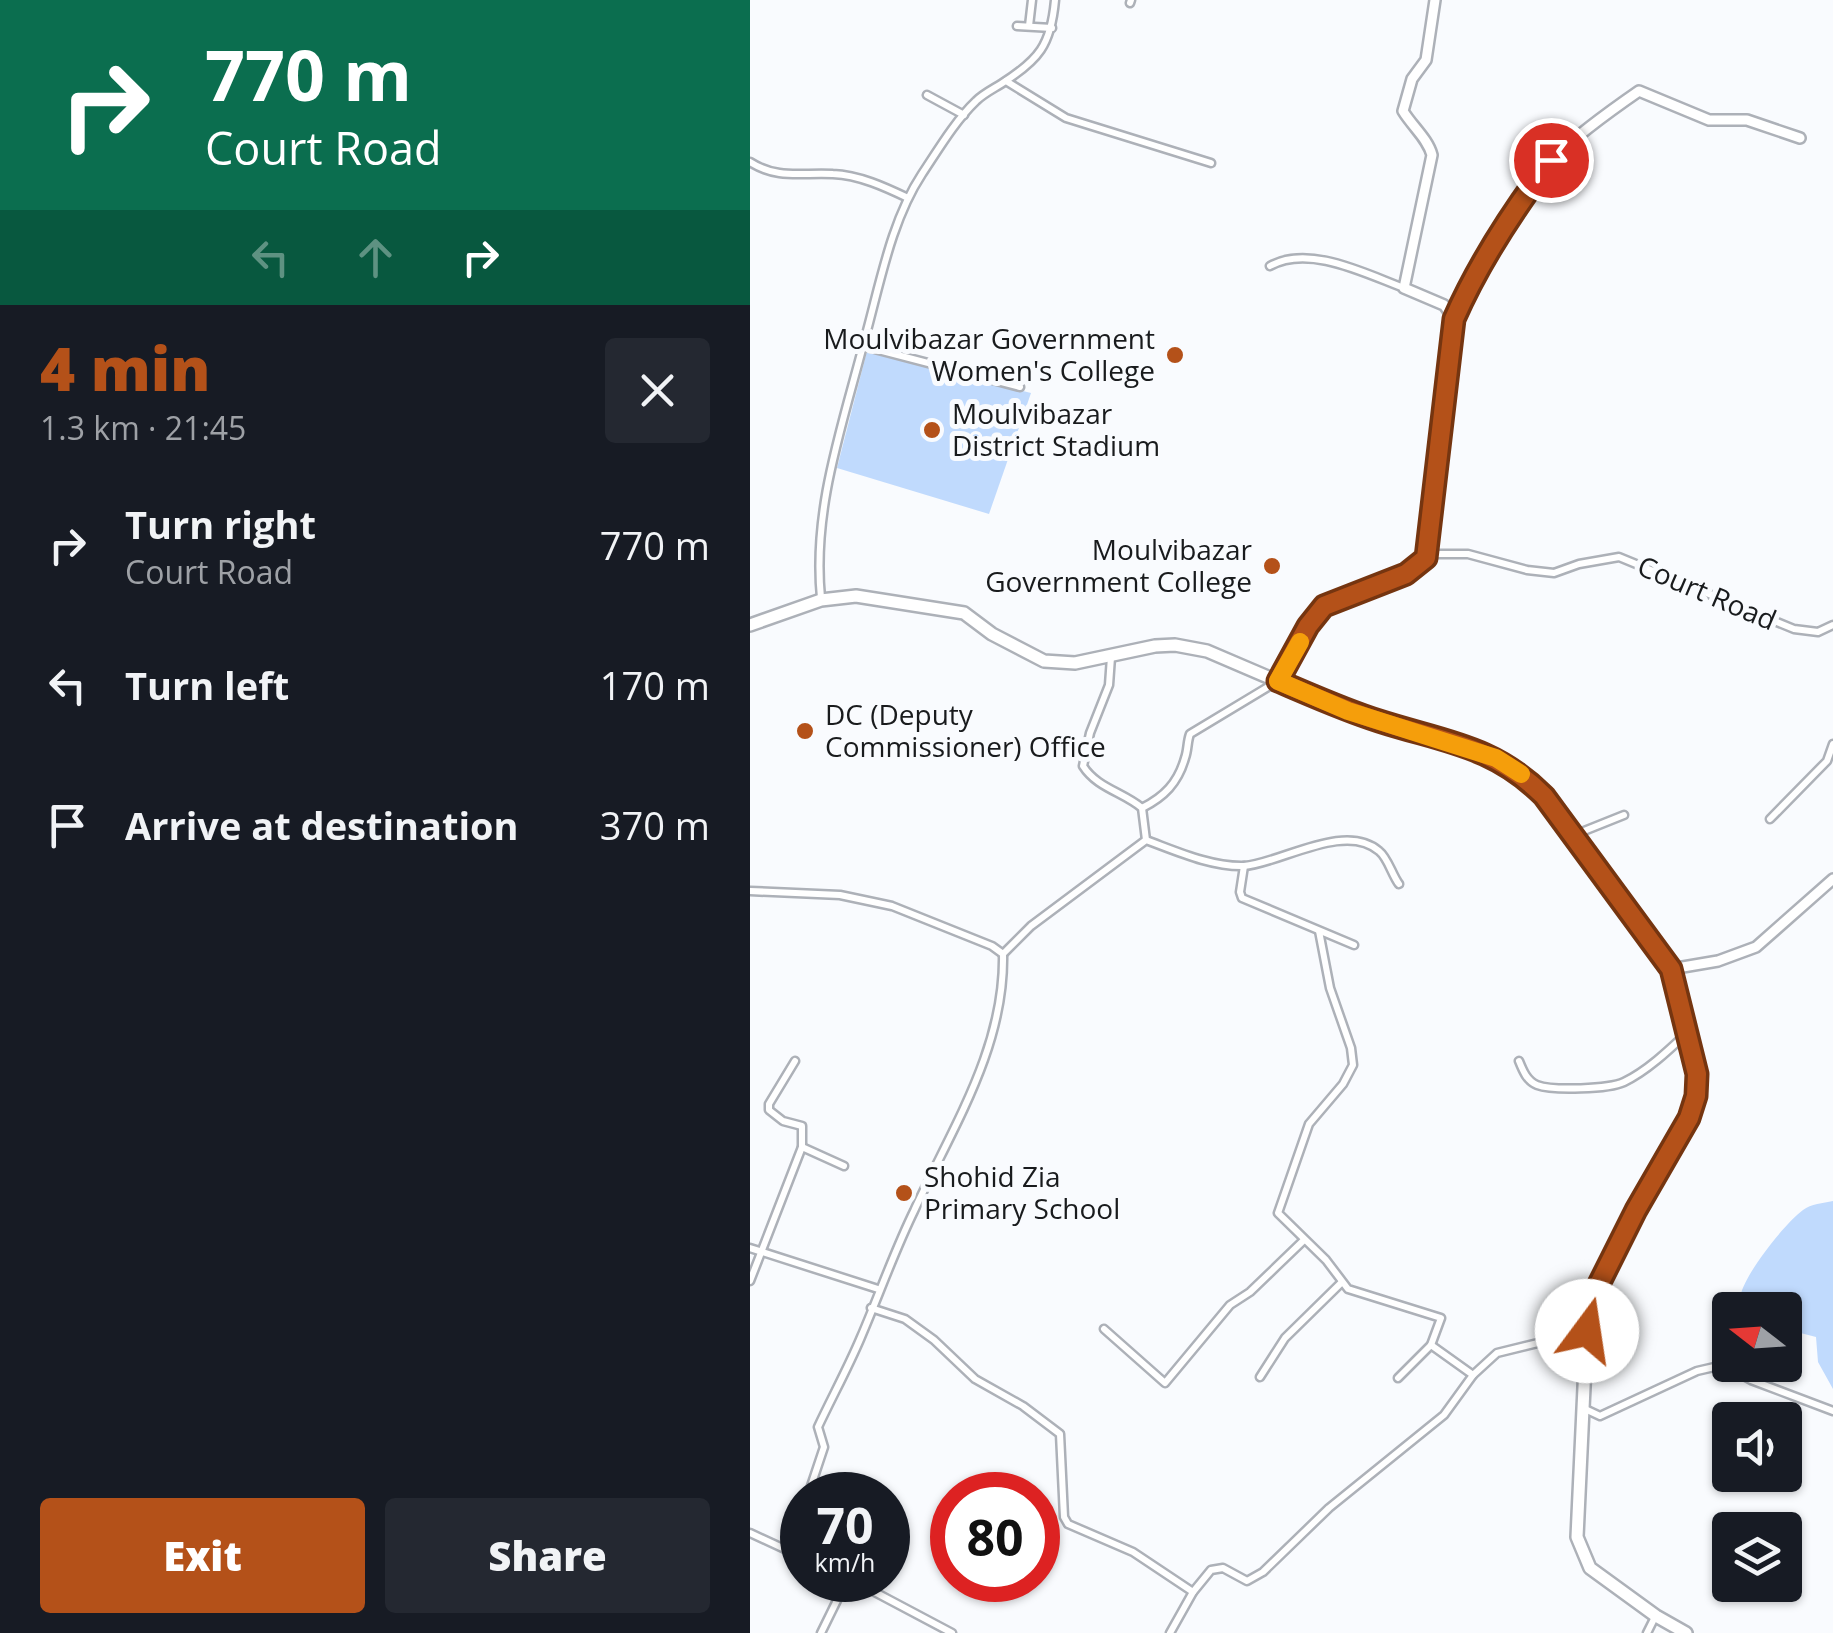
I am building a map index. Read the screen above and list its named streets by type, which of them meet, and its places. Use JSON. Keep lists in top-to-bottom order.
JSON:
{
  "streets": {
    "street": ["Court Road"]
  },
  "places": [
    "Moulvibazar Government Women's College",
    "Moulvibazar District Stadium",
    "Moulvibazar Government College",
    "DC (Deputy Commissioner) Office",
    "Shohid Zia Primary School"
  ],
  "north": "left",
  "page": {
    "turn": ["770 m", "Court Road"],
    "heading": ["4 min", "1.3 km · 21:45"],
    "list": [
      {
        "name": "Turn right",
        "note": "Court Road",
        "value": "770 m"
      },
      {
        "name": "Turn left",
        "value": "170 m"
      },
      {
        "name": "Arrive at destination",
        "value": "370 m"
      }
    ],
    "speed": "70 km/h",
    "limit": "80",
    "buttons": ["Exit", "Share"]
  }
}
